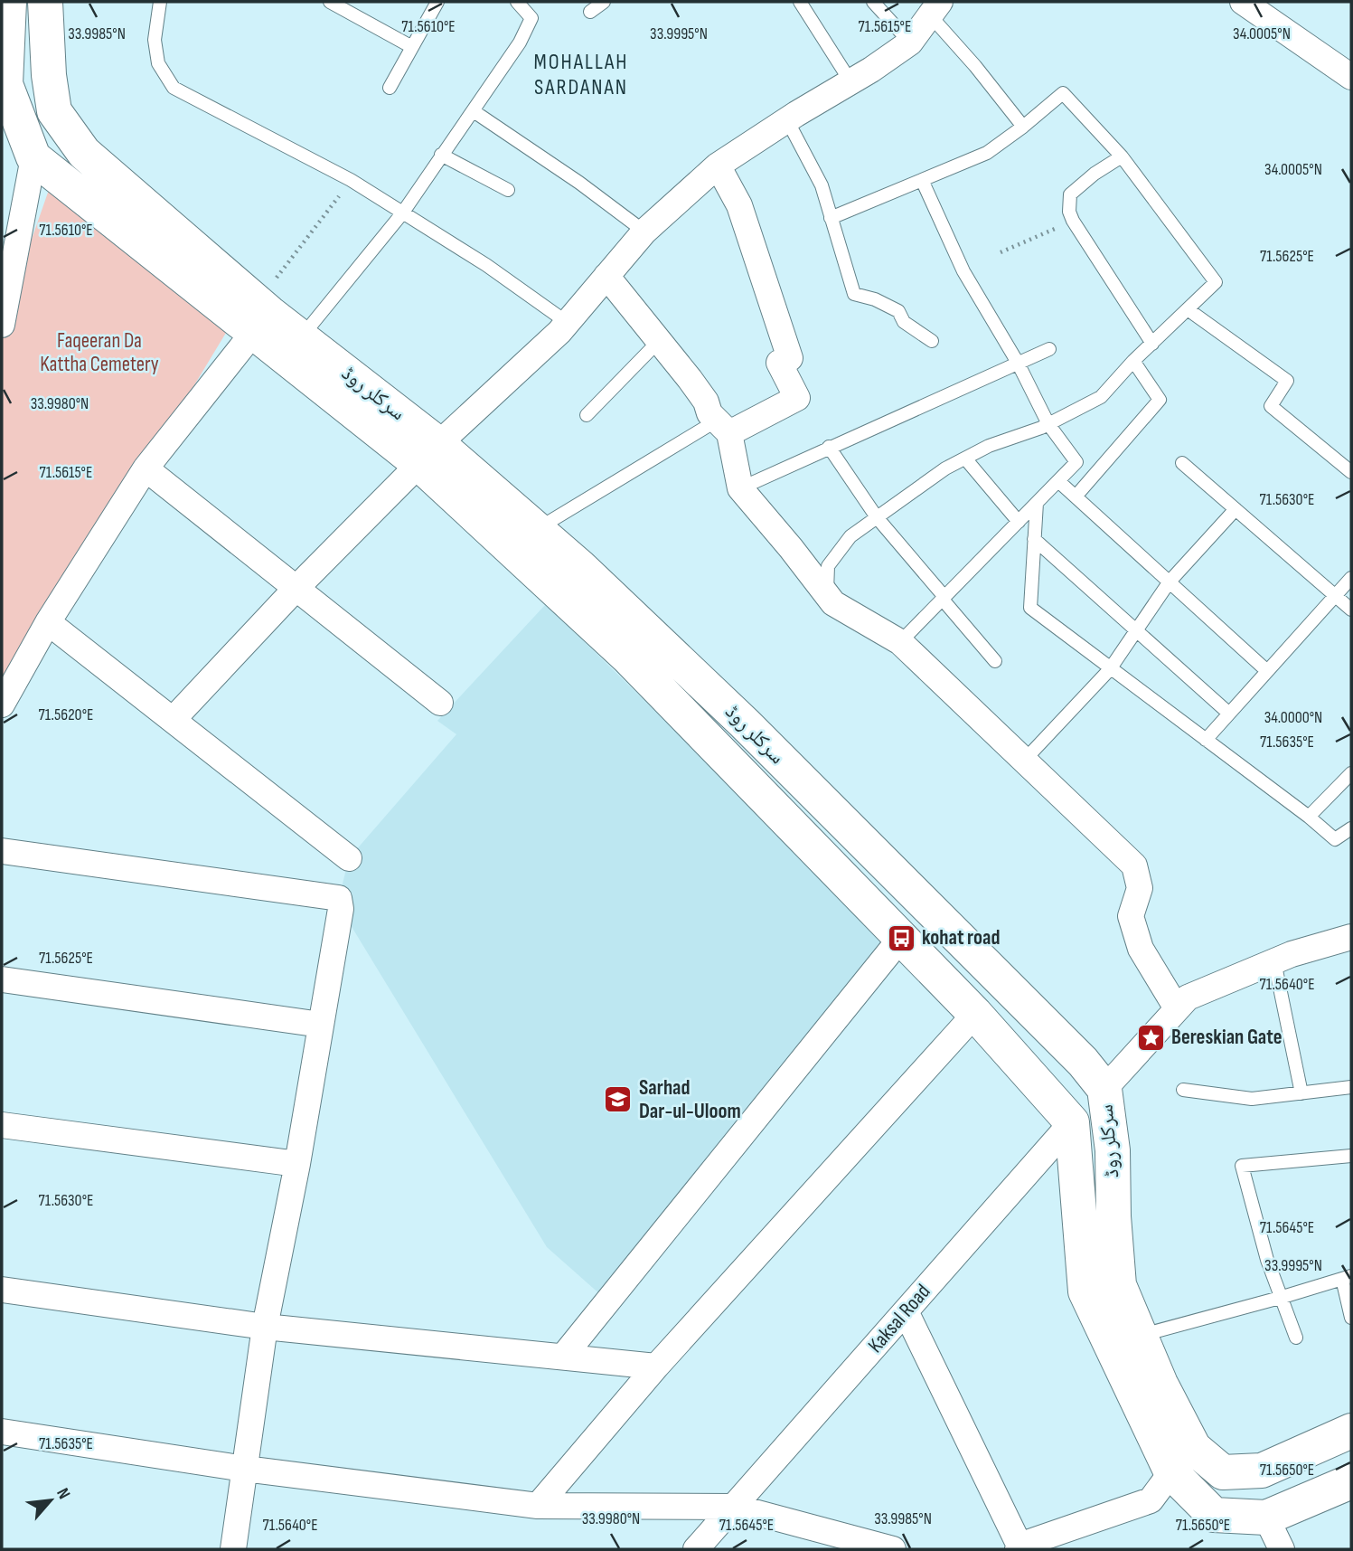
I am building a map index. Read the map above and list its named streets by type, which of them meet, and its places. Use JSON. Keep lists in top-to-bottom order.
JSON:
{
  "streets": {
    "main road": ["سرکلر روڈ", "Kaksal Road"]
  },
  "crossings": [
    ["سرکلر روڈ", "Kaksal Road"]
  ],
  "districts": ["MOHALLAH SARDANAN"],
  "parks": ["Faqeeran Da Kattha Cemetery"],
  "places": {
    "bus stop": ["kohat road"],
    "place": ["Bereskian Gate"],
    "school or university": ["Sarhad Dar-ul-Uloom"]
  },
  "north": "top right",
  "coordinates": [
    "71.5610°E",
    "71.5615°E",
    "33.9985°N",
    "33.9995°N",
    "34.0005°N",
    "71.5625°E",
    "33.9980°N",
    "71.5630°E",
    "71.5620°E",
    "34.0000°N",
    "71.5635°E",
    "71.5640°E",
    "71.5645°E",
    "71.5650°E"
  ]
}
